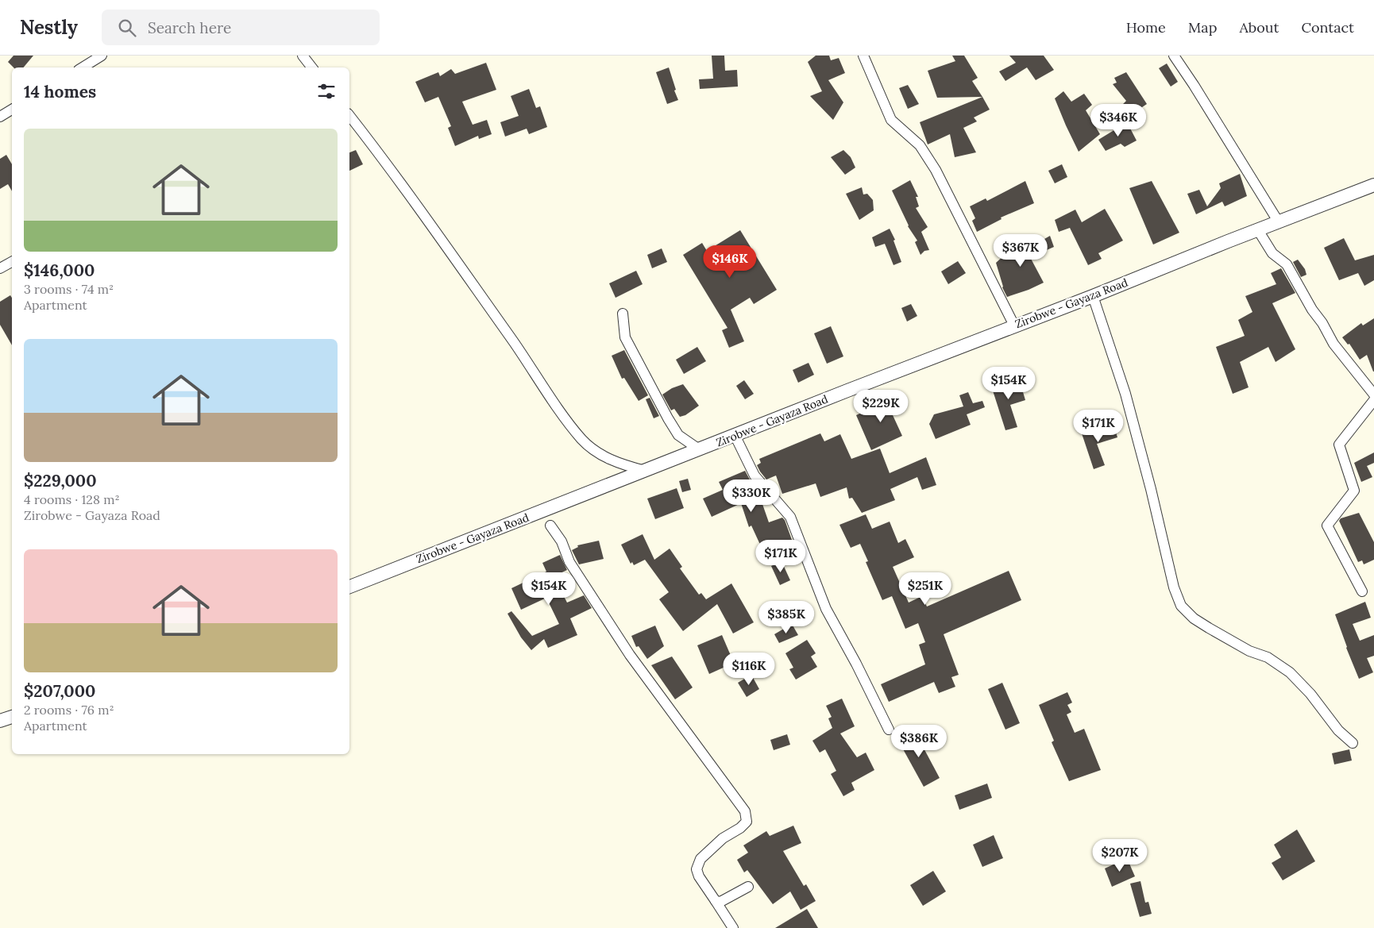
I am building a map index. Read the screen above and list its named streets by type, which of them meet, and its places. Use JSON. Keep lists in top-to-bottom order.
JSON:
{
  "streets": {
    "street": ["Zirobwe - Gayaza Road"]
  },
  "page": {
    "header": "Nestly",
    "search": "Search here",
    "nav": [
      "Home",
      "Map",
      "About",
      "Contact"
    ],
    "heading": "14 homes",
    "price": [
      "$346K",
      "$367K",
      "$146K",
      "$154K",
      "$229K",
      "$171K",
      "$330K",
      "$171K",
      "$154K",
      "$251K",
      "$385K",
      "$116K",
      "$386K",
      "$207K"
    ],
    "list": [
      {
        "name": "$146,000",
        "note": "3 rooms · 74 m² · Apartment"
      },
      {
        "name": "$229,000",
        "note": "4 rooms · 128 m² · Zirobwe - Gayaza Road"
      },
      {
        "name": "$207,000",
        "note": "2 rooms · 76 m² · Apartment"
      }
    ]
  }
}
